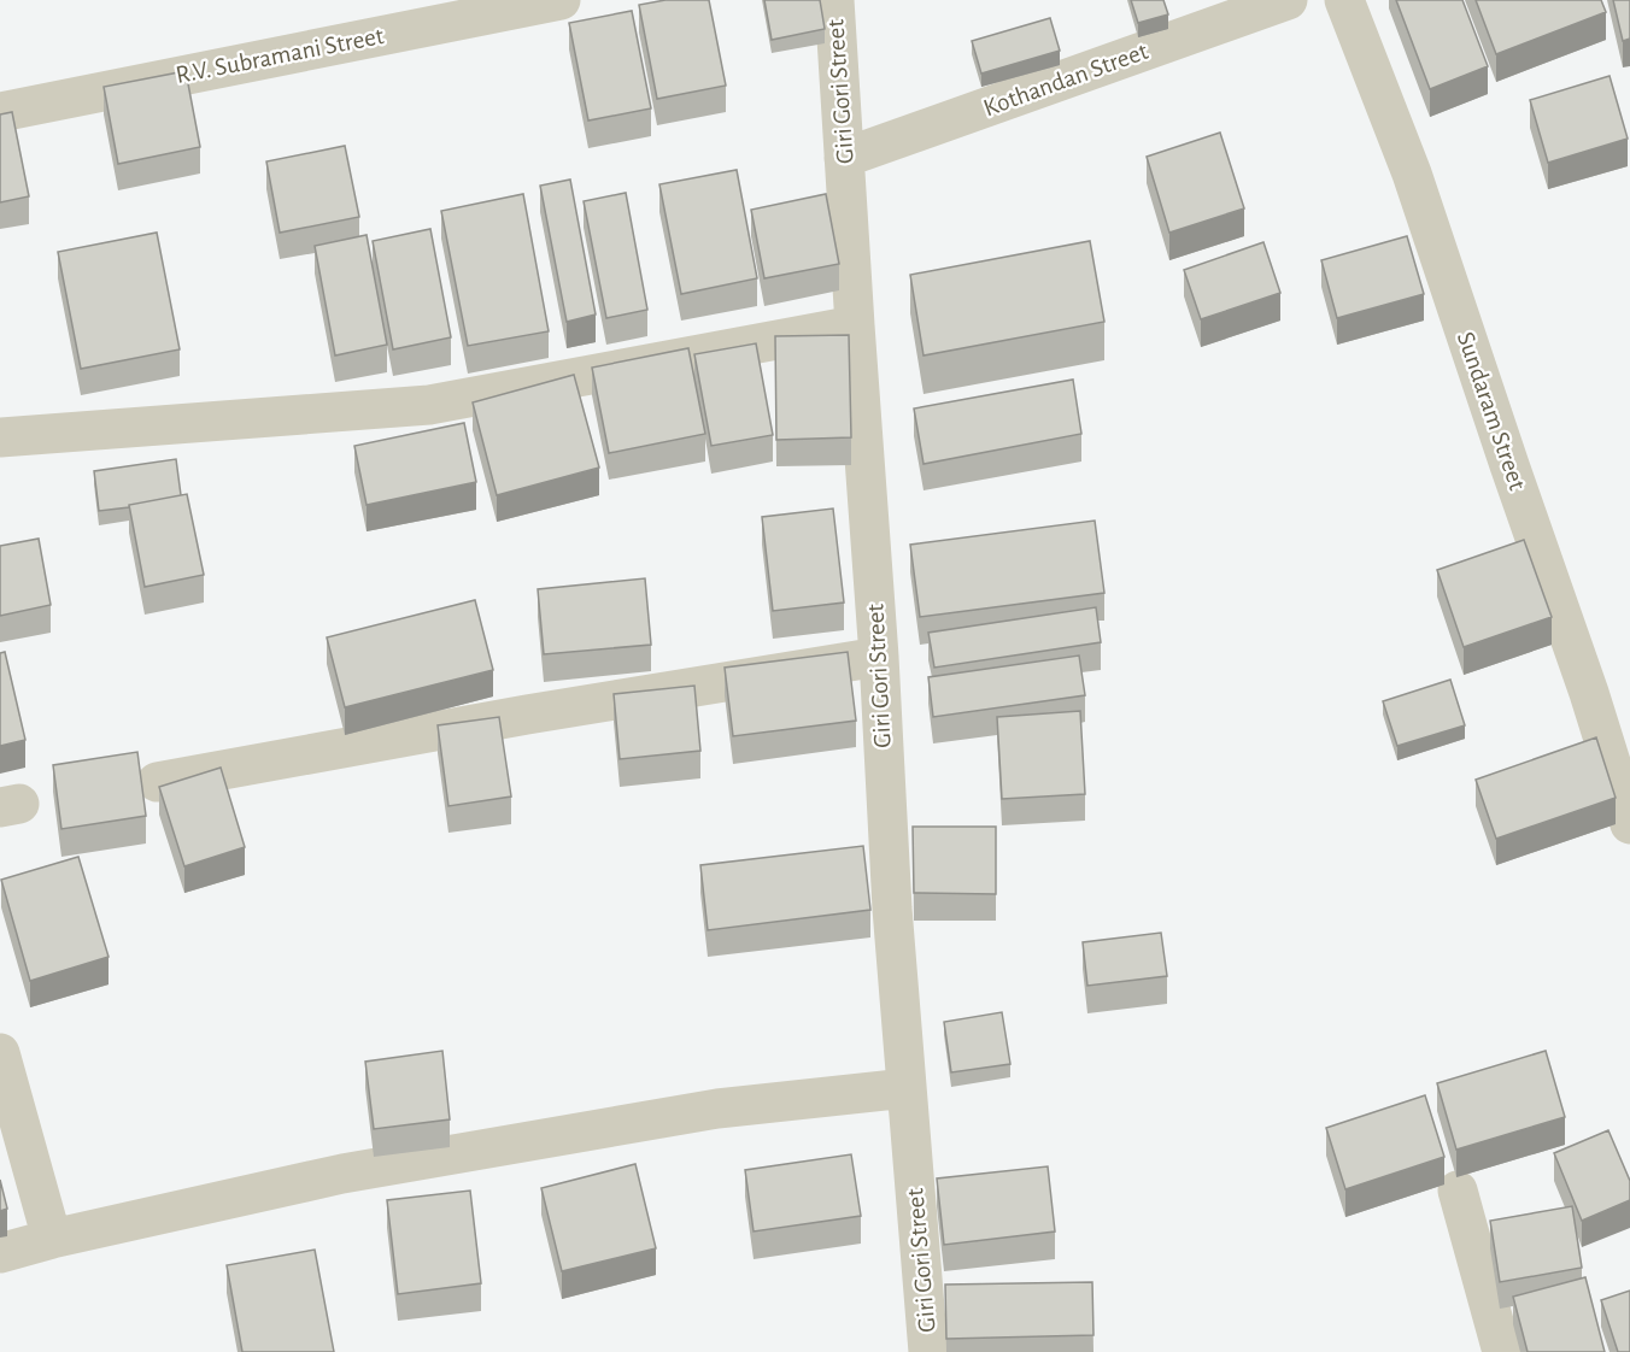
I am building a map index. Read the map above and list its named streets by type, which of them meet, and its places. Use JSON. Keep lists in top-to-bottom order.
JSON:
{
  "streets": {
    "street": [
      "R.V. Subramani Street",
      "Kothandan Street",
      "Giri Gori Street",
      "Sundaram Street"
    ]
  },
  "crossings": [
    ["Kothandan Street", "Giri Gori Street"]
  ]
}
